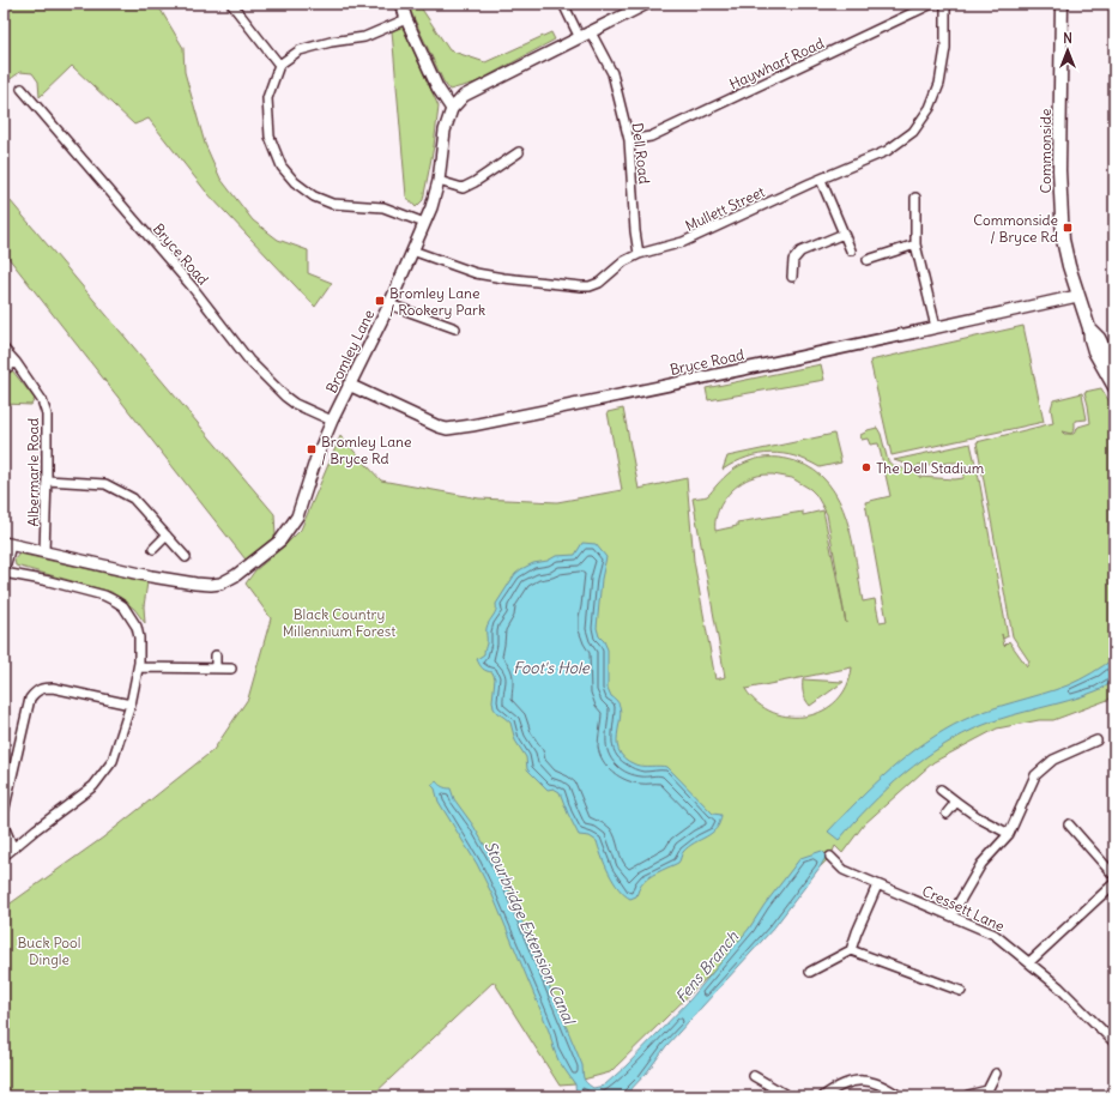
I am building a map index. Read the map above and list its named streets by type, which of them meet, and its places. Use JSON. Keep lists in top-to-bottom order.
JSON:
{
  "streets": {
    "main road": ["Commonside"],
    "street": [
      "Haywharf Road",
      "Dell Road",
      "Mullett Street",
      "Bryce Road",
      "Bromley Lane",
      "Albermarle Road",
      "Cressett Lane"
    ]
  },
  "crossings": [
    ["Haywharf Road", "Dell Road"],
    ["Commonside", "Bryce Road"],
    ["Dell Road", "Mullett Street"],
    ["Dell Road", "Bromley Lane"],
    ["Mullett Street", "Bromley Lane"],
    ["Bryce Road", "Bromley Lane"],
    ["Bromley Lane", "Albermarle Road"]
  ],
  "water": ["Foot's Hole", "Stourbridge Extension Canal", "Fens Branch"],
  "parks": ["Black Country Millennium Forest", "Buck Pool Dingle"],
  "places": {
    "transit": ["Commonside / Bryce Rd", "Bromley Lane / Rookery Park", "Bromley Lane / Bryce Rd"],
    "other": ["The Dell Stadium"]
  },
  "north": "top"
}
